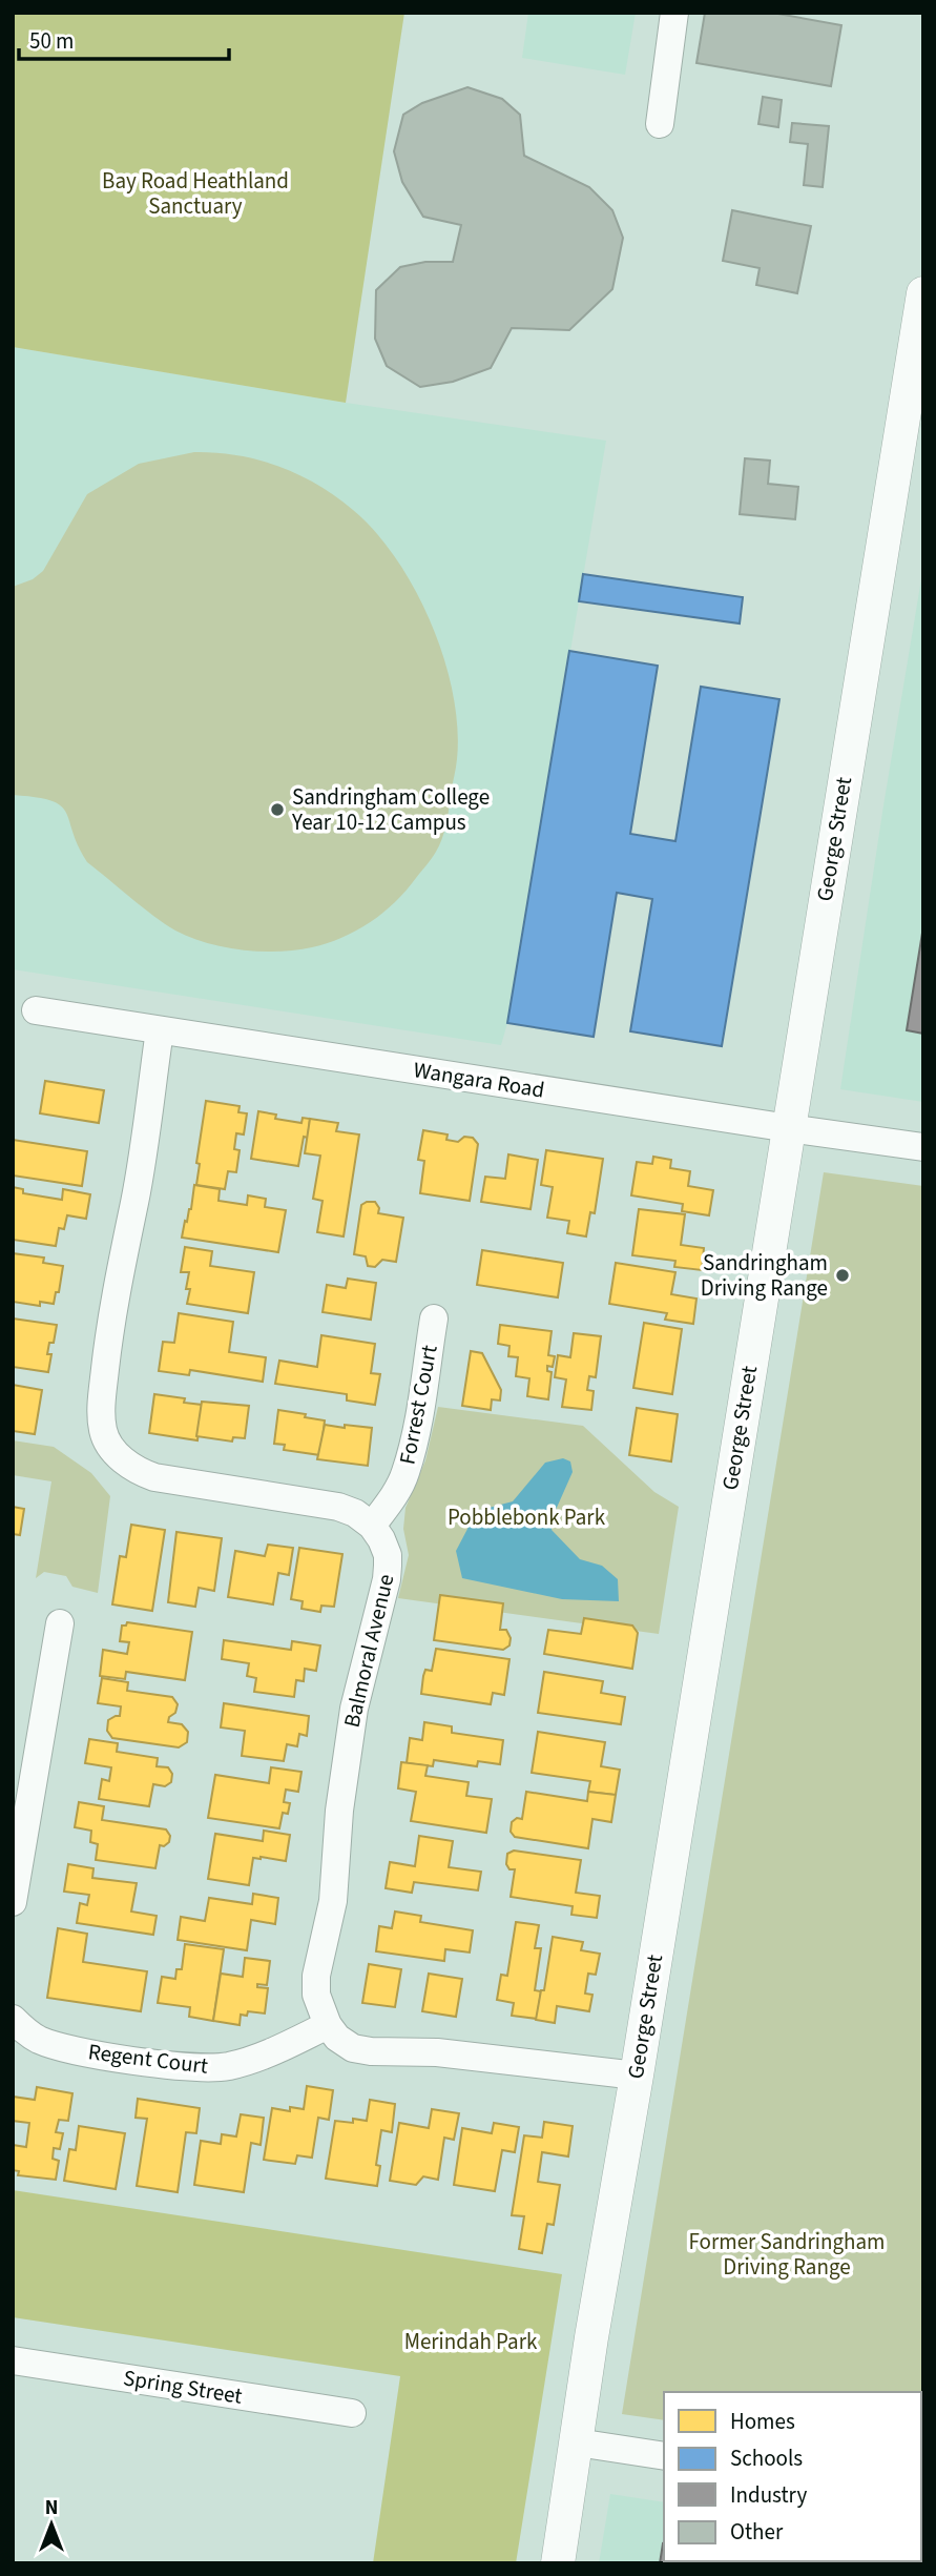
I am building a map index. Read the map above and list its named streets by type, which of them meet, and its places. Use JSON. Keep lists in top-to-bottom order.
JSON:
{
  "streets": {
    "street": [
      "George Street",
      "Wangara Road",
      "Forrest Court",
      "Balmoral Avenue",
      "Regent Court",
      "Spring Street"
    ]
  },
  "crossings": [
    ["George Street", "Wangara Road"],
    ["George Street", "Balmoral Avenue"],
    ["Forrest Court", "Balmoral Avenue"],
    ["Balmoral Avenue", "Regent Court"]
  ],
  "parks": [
    "Bay Road Heathland Sanctuary",
    "Pobblebonk Park",
    "Former Sandringham Driving Range",
    "Merindah Park"
  ],
  "places": ["Sandringham College Year 10-12 Campus", "Sandringham Driving Range"],
  "legend": [
    "Homes",
    "Schools",
    "Industry",
    "Other"
  ],
  "scale_bar": "50 m",
  "north": "top"
}
